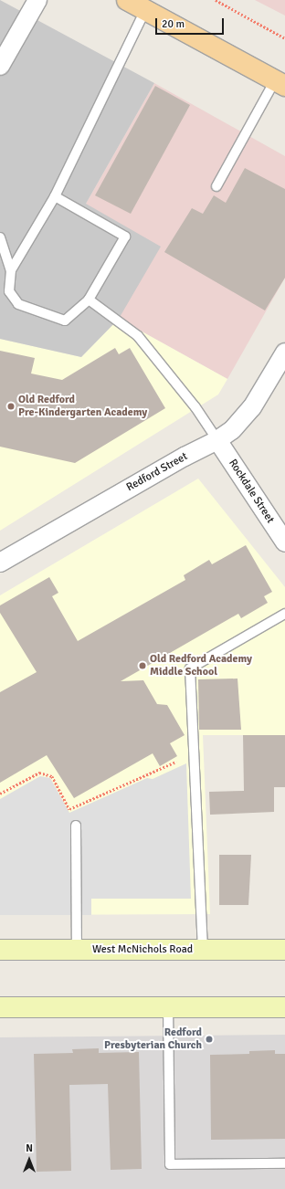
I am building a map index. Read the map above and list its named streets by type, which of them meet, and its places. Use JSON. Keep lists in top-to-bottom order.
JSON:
{
  "streets": {
    "main road": ["West McNichols Road"],
    "street": ["Redford Street", "Rockdale Street"]
  },
  "crossings": [
    ["Redford Street", "Rockdale Street"]
  ],
  "places": ["Old Redford Pre-Kindergarten Academy", "Old Redford Academy Middle School", "Redford Presbyterian Church"],
  "scale_bar": "20 m",
  "north": "top"
}
